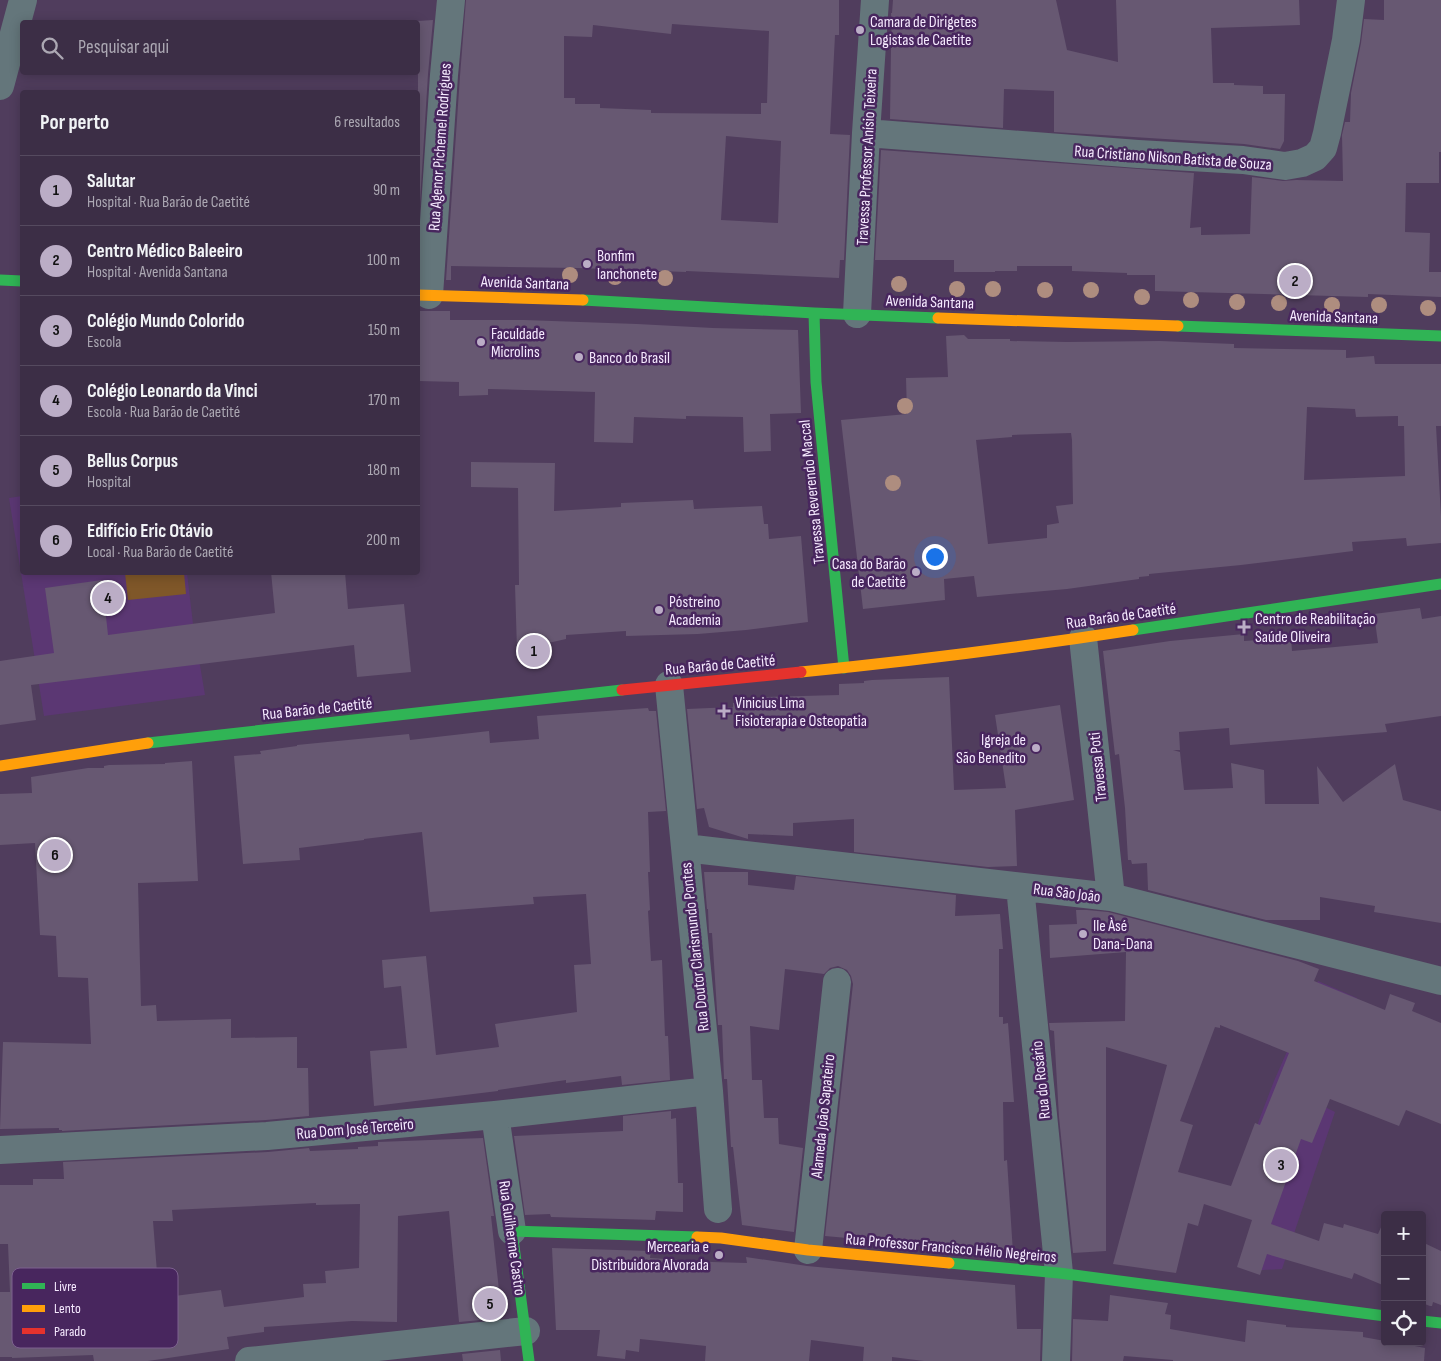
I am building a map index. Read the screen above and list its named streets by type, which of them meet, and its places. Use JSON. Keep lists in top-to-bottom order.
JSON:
{
  "streets": {
    "main road": [
      "Avenida Santana",
      "Travessa Reverendo Maccal",
      "Rua Barão de Caetité",
      "Rua Guilherme Castro",
      "Rua Professor Francisco Hélio Negreiros"
    ],
    "street": [
      "Rua Agenor Pichemel Rodrigues",
      "Travessa Professor Anísio Teixeira",
      "Rua Cristiano Nilson Batista de Souza",
      "Travessa Poti",
      "Rua São João",
      "Rua Doutor Clarismundo Pontes",
      "Rua do Rosário",
      "Alameda João Sapateiro",
      "Rua Dom José Terceiro"
    ]
  },
  "crossings": [
    ["Rua Agenor Pichemel Rodrigues", "Avenida Santana"],
    ["Travessa Professor Anísio Teixeira", "Rua Cristiano Nilson Batista de Souza"],
    ["Travessa Professor Anísio Teixeira", "Avenida Santana"],
    ["Avenida Santana", "Travessa Reverendo Maccal"],
    ["Travessa Reverendo Maccal", "Rua Barão de Caetité"],
    ["Rua Barão de Caetité", "Travessa Poti"],
    ["Rua Barão de Caetité", "Rua Doutor Clarismundo Pontes"],
    ["Travessa Poti", "Rua São João"],
    ["Rua São João", "Rua Doutor Clarismundo Pontes"],
    ["Rua São João", "Rua do Rosário"],
    ["Rua Doutor Clarismundo Pontes", "Rua Dom José Terceiro"],
    ["Rua do Rosário", "Rua Professor Francisco Hélio Negreiros"],
    ["Alameda João Sapateiro", "Rua Professor Francisco Hélio Negreiros"],
    ["Rua Dom José Terceiro", "Rua Guilherme Castro"],
    ["Rua Guilherme Castro", "Rua Professor Francisco Hélio Negreiros"]
  ],
  "places": {
    "other": [
      "Camara de Dirigetes Logistas de Caetite",
      "Bonfim lanchonete",
      "Faculdade Microlins",
      "Banco do Brasil",
      "Casa do Barão de Caetité",
      "Póstreino Academia",
      "Igreja de São Benedito",
      "Ile Àsé Dana-Dana",
      "Mercearia e Distribuidora Alvorada"
    ],
    "health": ["Centro de Reabilitação Saúde Oliveira", "Vinicius Lima Fisioterapia e Osteopatia"]
  },
  "legend": ["Livre", "Lento", "Parado"],
  "page": {
    "search": "Pesquisar aqui",
    "heading": ["Por perto", "6 resultados"],
    "list": [
      {
        "mark": "1",
        "name": "Salutar",
        "note": "Hospital · Rua Barão de Caetité",
        "value": "90 m"
      },
      {
        "mark": "2",
        "name": "Centro Médico Baleeiro",
        "note": "Hospital · Avenida Santana",
        "value": "100 m"
      },
      {
        "mark": "3",
        "name": "Colégio Mundo Colorido",
        "note": "Escola",
        "value": "150 m"
      },
      {
        "mark": "4",
        "name": "Colégio Leonardo da Vinci",
        "note": "Escola · Rua Barão de Caetité",
        "value": "170 m"
      },
      {
        "mark": "5",
        "name": "Bellus Corpus",
        "note": "Hospital",
        "value": "180 m"
      },
      {
        "mark": "6",
        "name": "Edifício Eric Otávio",
        "note": "Local · Rua Barão de Caetité",
        "value": "200 m"
      }
    ],
    "pins": [
      "2",
      "4",
      "1",
      "6",
      "3",
      "5"
    ],
    "map_buttons": ["+", "−"]
  }
}
